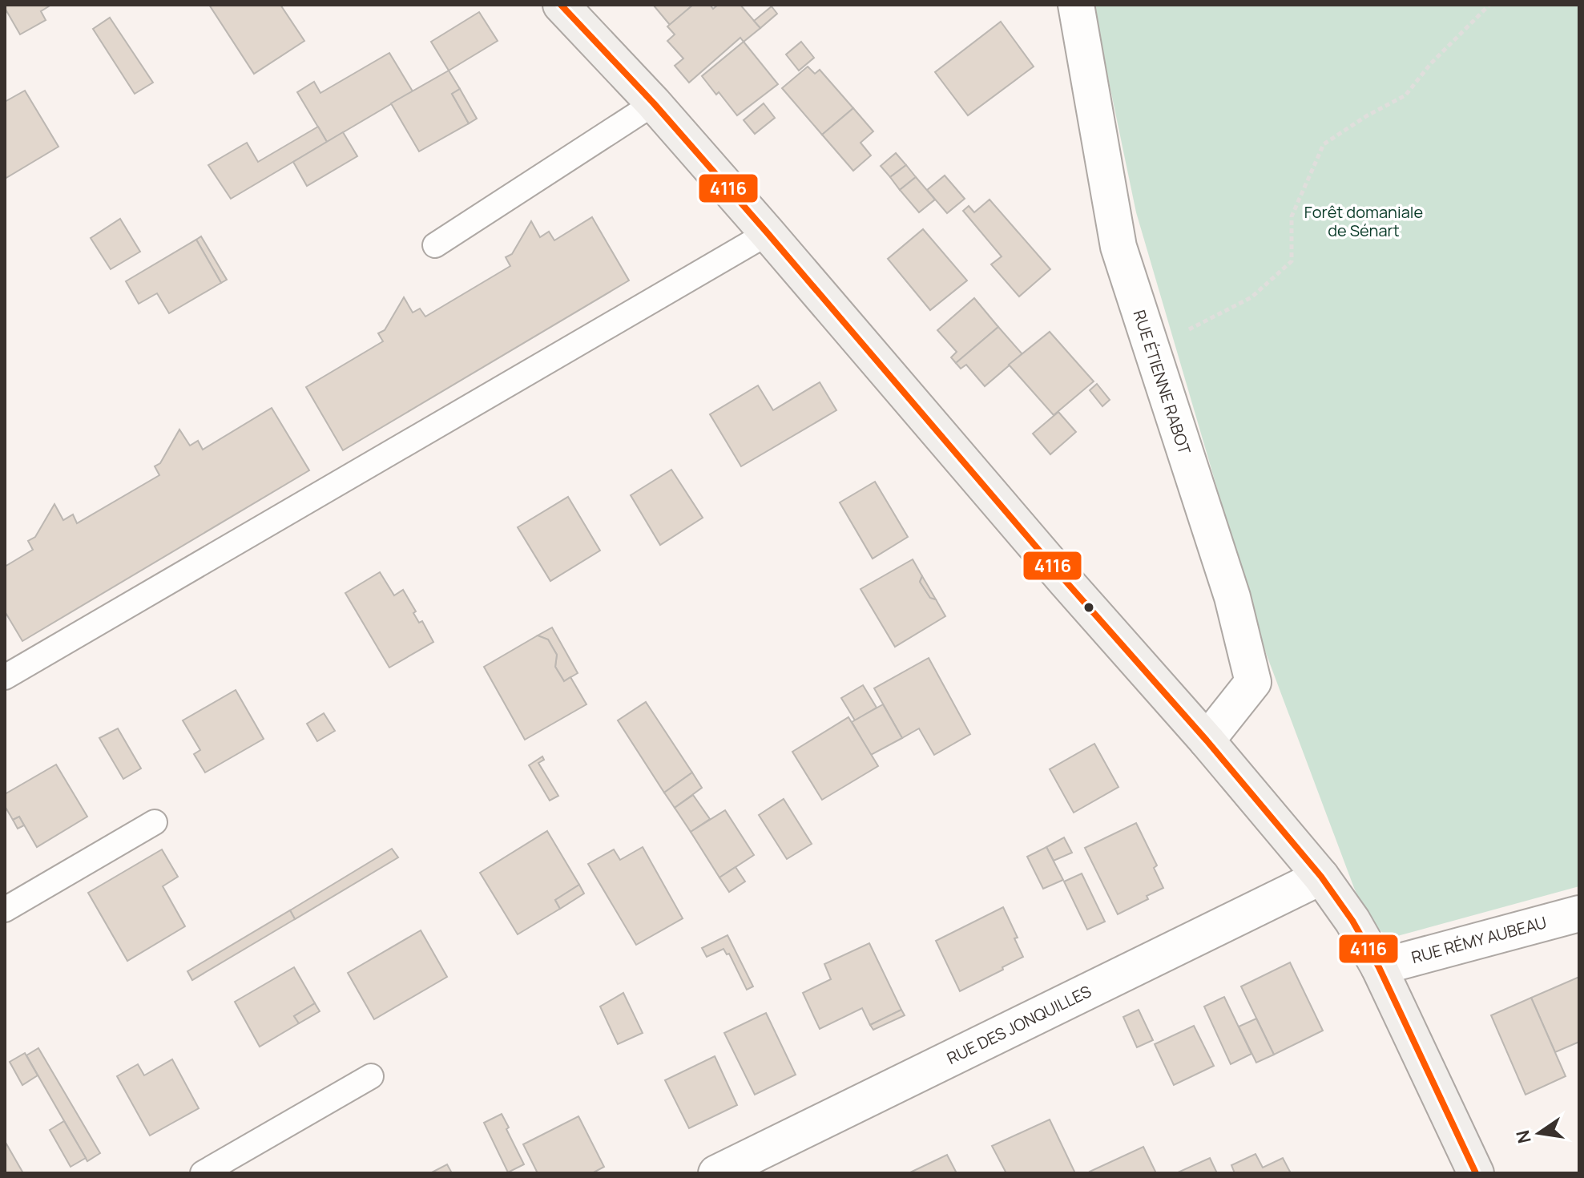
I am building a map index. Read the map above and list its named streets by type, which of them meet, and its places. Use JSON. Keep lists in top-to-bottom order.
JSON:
{
  "streets": {
    "street": ["RUE ÉTIENNE RABOT", "RUE RÉMY AUBEAU", "RUE DES JONQUILLES"]
  },
  "parks": ["Forêt domaniale de Sénart"],
  "lines": ["transit line 4116"],
  "north": "left"
}
